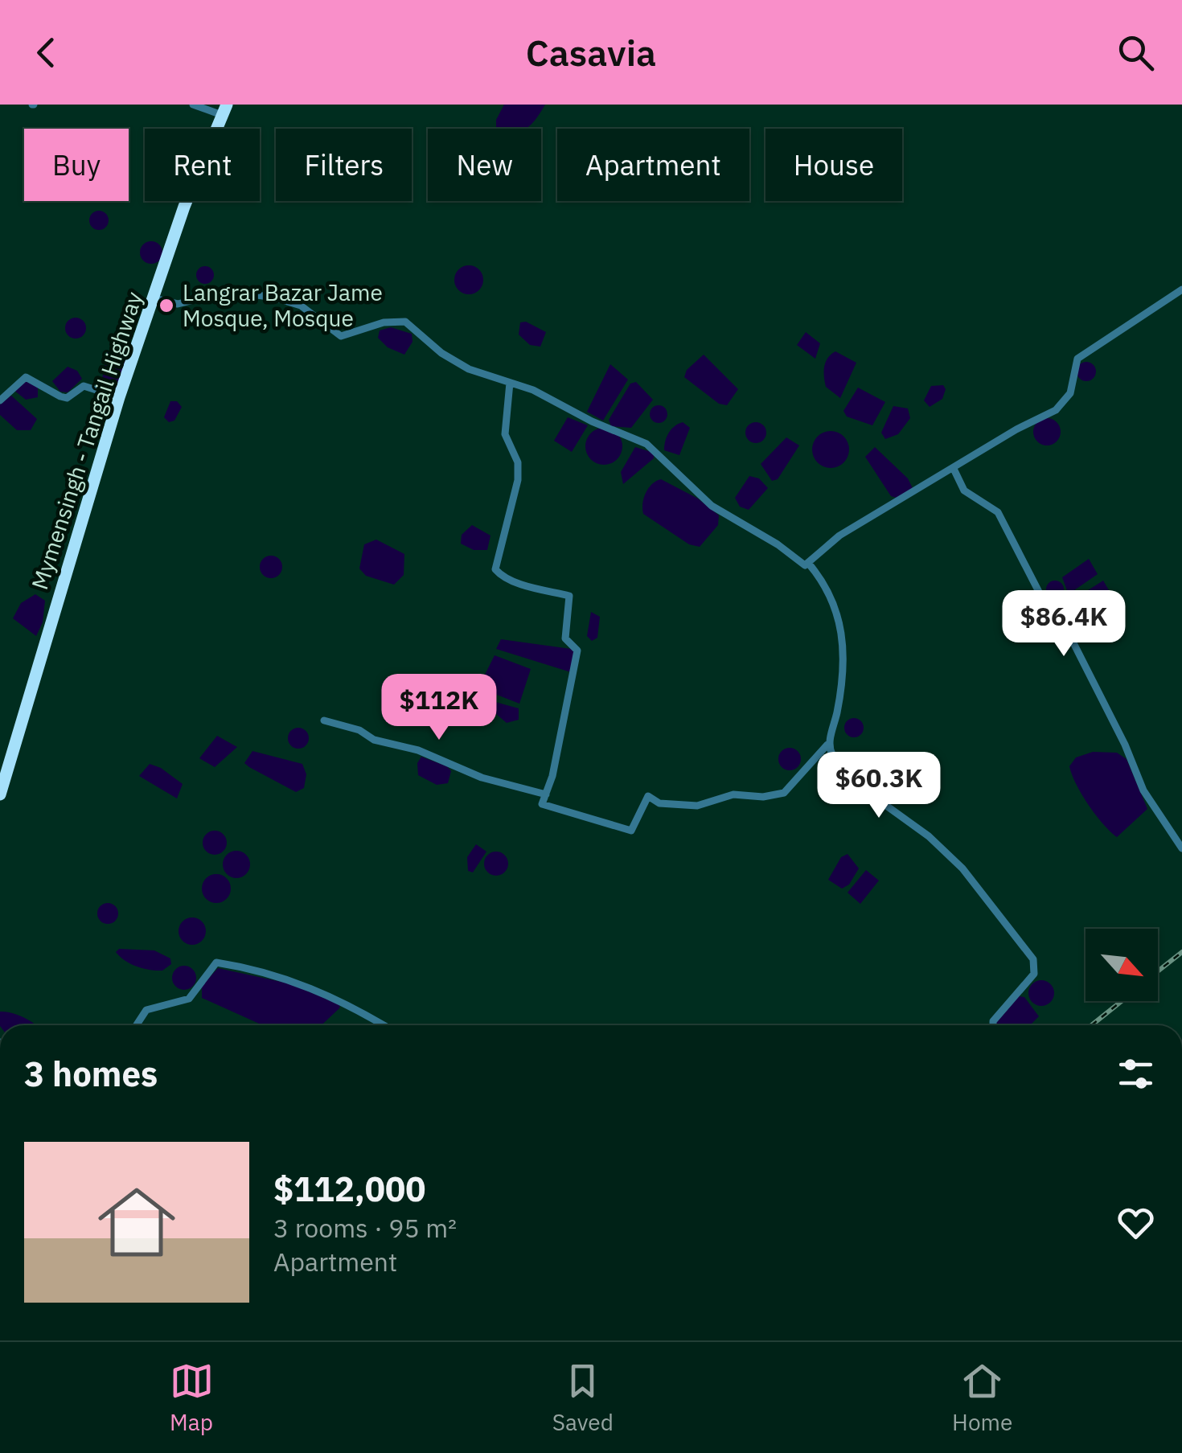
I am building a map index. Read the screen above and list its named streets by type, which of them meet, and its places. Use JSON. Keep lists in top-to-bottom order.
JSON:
{
  "streets": {
    "highway": ["Mymensingh - Tangail Highway"]
  },
  "places": ["Langrar Bazar Jame Mosque, Mosque"],
  "north": "bottom right",
  "page": {
    "header": "Casavia",
    "chip": [
      "Buy",
      "Rent",
      "Filters",
      "New",
      "Apartment",
      "House"
    ],
    "price": ["$86.4K", "$112K", "$60.3K"],
    "heading": "3 homes",
    "list": [
      {
        "name": "$112,000",
        "note": "3 rooms · 95 m² · Apartment"
      }
    ],
    "tabs": ["Map", "Saved", "Home"]
  }
}
